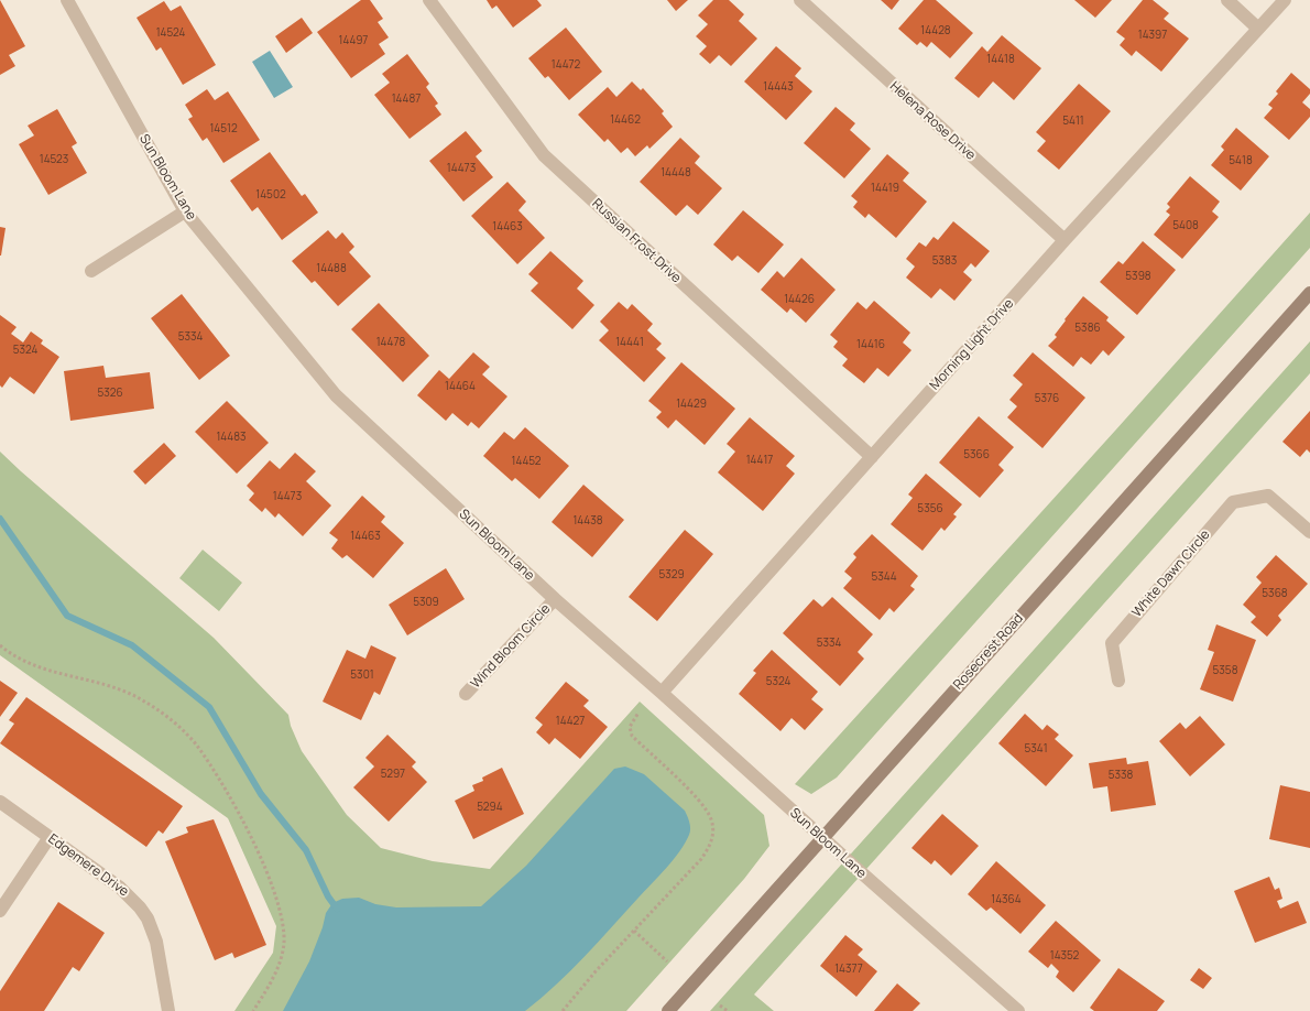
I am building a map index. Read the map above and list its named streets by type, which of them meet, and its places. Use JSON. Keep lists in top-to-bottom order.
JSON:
{
  "streets": {
    "main road": ["Rosecrest Road"],
    "street": [
      "Helena Rose Drive",
      "Sun Bloom Lane",
      "Russian Frost Drive",
      "Morning Light Drive",
      "White Dawn Circle",
      "Wind Bloom Circle",
      "Edgemere Drive"
    ]
  },
  "crossings": [
    ["Helena Rose Drive", "Morning Light Drive"],
    ["Sun Bloom Lane", "Morning Light Drive"],
    ["Sun Bloom Lane", "Wind Bloom Circle"],
    ["Sun Bloom Lane", "Rosecrest Road"],
    ["Russian Frost Drive", "Morning Light Drive"]
  ],
  "house_numbers": [
    "14428",
    "14524",
    "14397",
    "14497",
    "14418",
    "14472",
    "14443",
    "14487",
    "14462",
    "5411",
    "14512",
    "14523",
    "5418",
    "14473",
    "14448",
    "14419",
    "14502",
    "5408",
    "14463",
    "5383",
    "14488",
    "5398",
    "14426",
    "5386",
    "5334",
    "14478",
    "14441",
    "14416",
    "5324",
    "14464",
    "5326",
    "5376",
    "14429",
    "14483",
    "5366",
    "14417",
    "14452",
    "14473",
    "5356",
    "14438",
    "14463",
    "5329",
    "5344",
    "5368",
    "5309",
    "5334",
    "5358",
    "5301",
    "5324",
    "14427",
    "5341",
    "5297",
    "5338",
    "5294",
    "14364",
    "14352",
    "14377"
  ]
}
